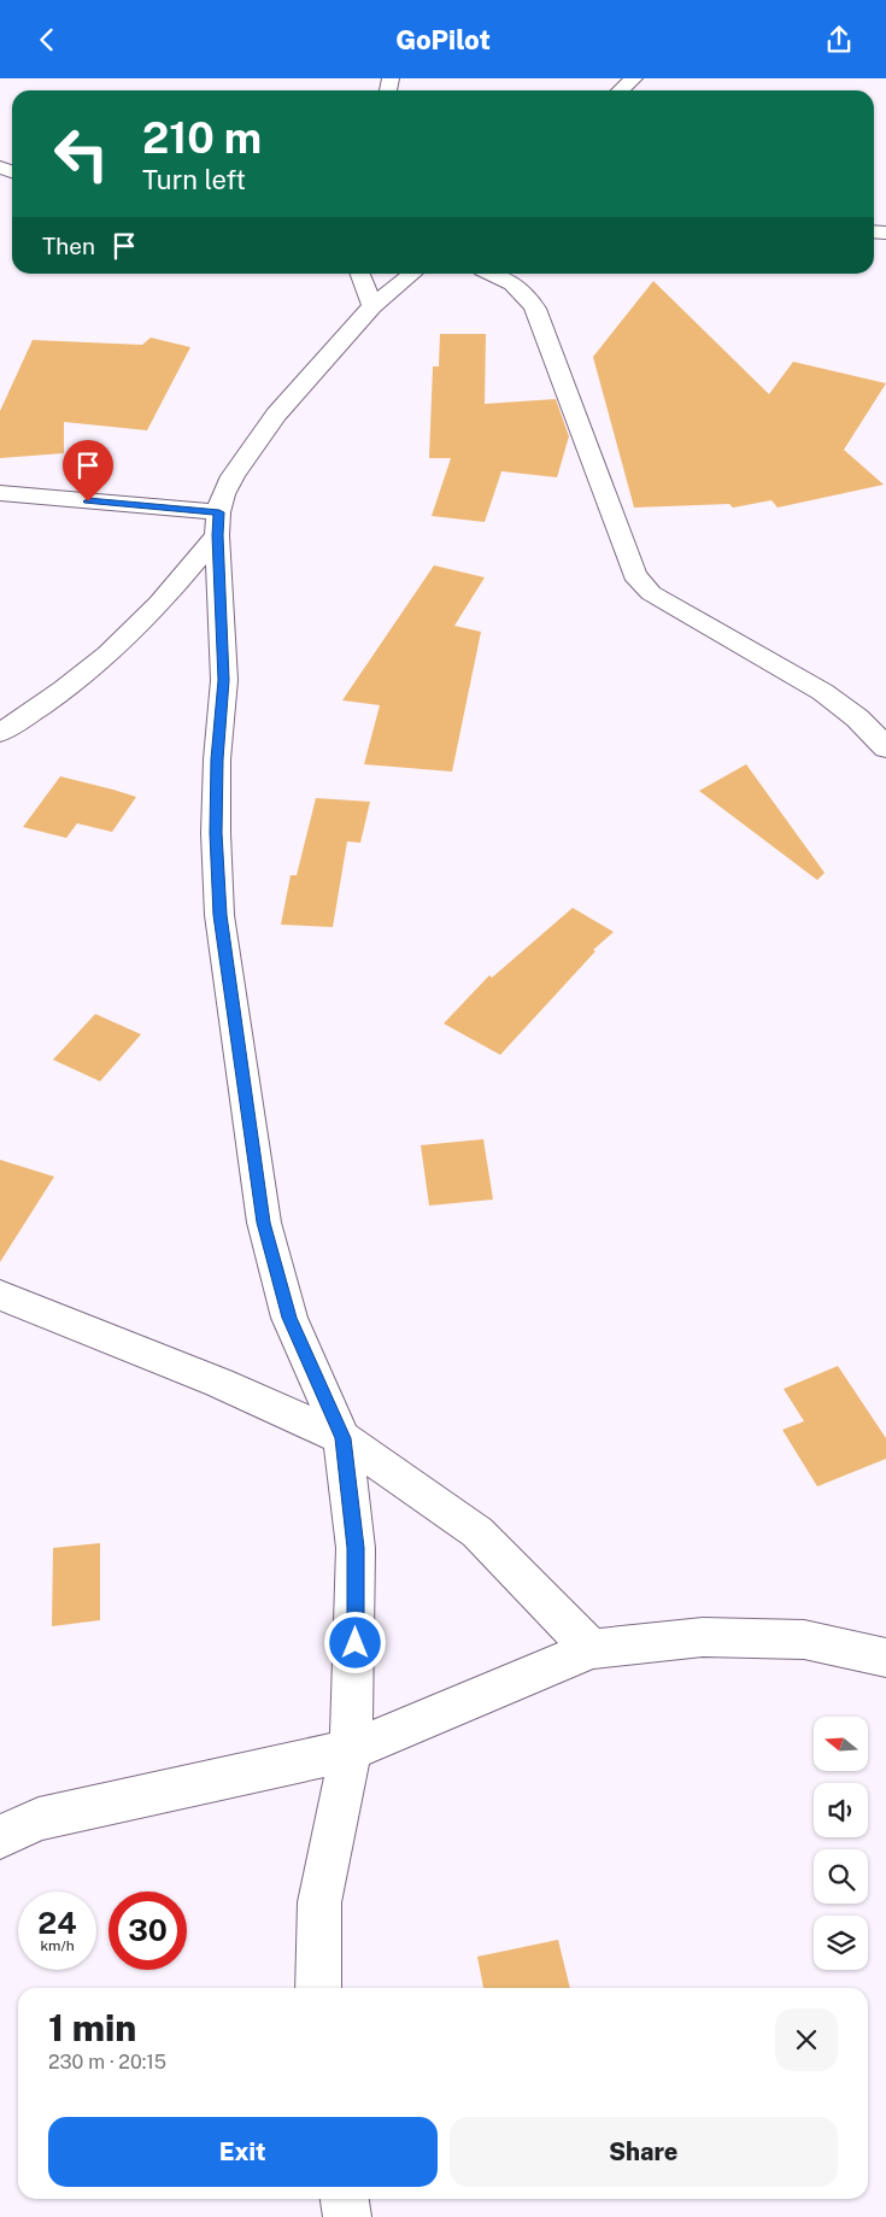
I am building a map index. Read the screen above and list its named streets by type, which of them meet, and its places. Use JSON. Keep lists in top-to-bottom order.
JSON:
{
  "north": "left",
  "page": {
    "header": "GoPilot",
    "turn": ["210 m", "Turn left"],
    "then": "Then",
    "speed": "24 km/h",
    "limit": "30",
    "heading": ["1 min", "230 m · 20:15"],
    "buttons": ["Exit", "Share"]
  }
}
